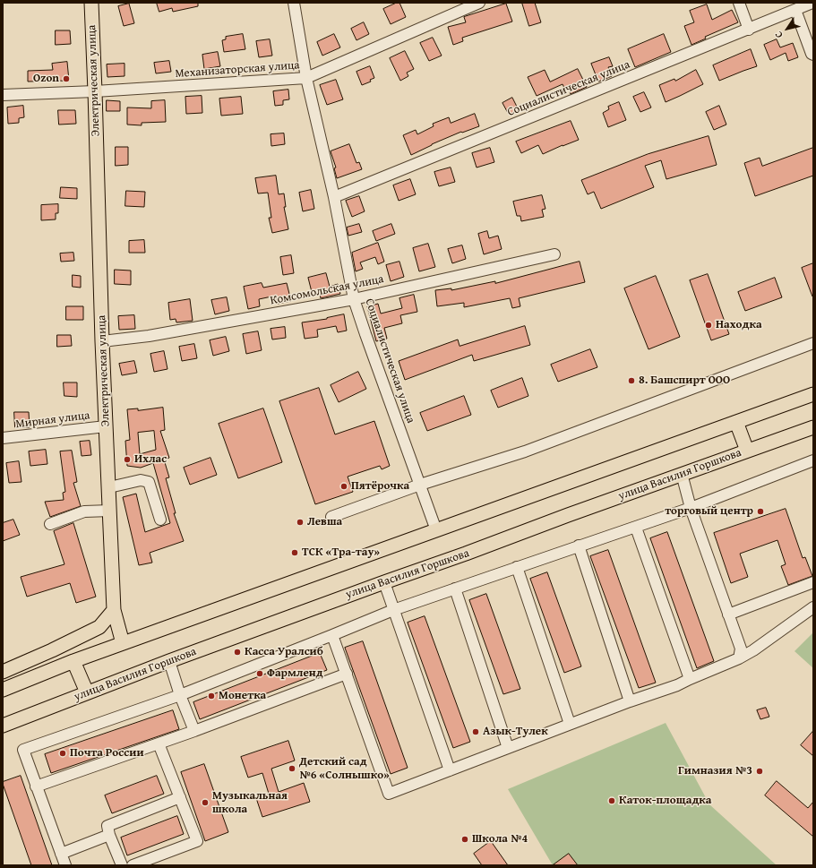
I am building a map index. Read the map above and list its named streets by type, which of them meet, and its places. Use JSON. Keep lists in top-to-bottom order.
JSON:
{
  "streets": {
    "main road": ["Электрическая улица", "улица Василия Горшкова"],
    "street": [
      "Механизаторская улица",
      "Социалистическая улица",
      "Комсомольская улица",
      "Мирная улица"
    ]
  },
  "crossings": [
    ["Механизаторская улица", "Электрическая улица"],
    ["Механизаторская улица", "Социалистическая улица"],
    ["Электрическая улица", "Комсомольская улица"],
    ["Электрическая улица", "Мирная улица"],
    ["Социалистическая улица", "Комсомольская улица"]
  ],
  "places": [
    "Ozon",
    "Находка",
    "8. Башспирт ООО",
    "Ихлас",
    "Пятёрочка",
    "торговый центр",
    "Левша",
    "ТСК «Тра-тау»",
    "Касса Уралсиб",
    "Фармленд",
    "Монетка",
    "Азык-Тулек",
    "Почта России",
    "Детский сад №6 «Солнышко»",
    "Гимназия №3",
    "Каток-площадка",
    "Музыкальная школа",
    "Школа №4"
  ],
  "north": "bottom left"
}
